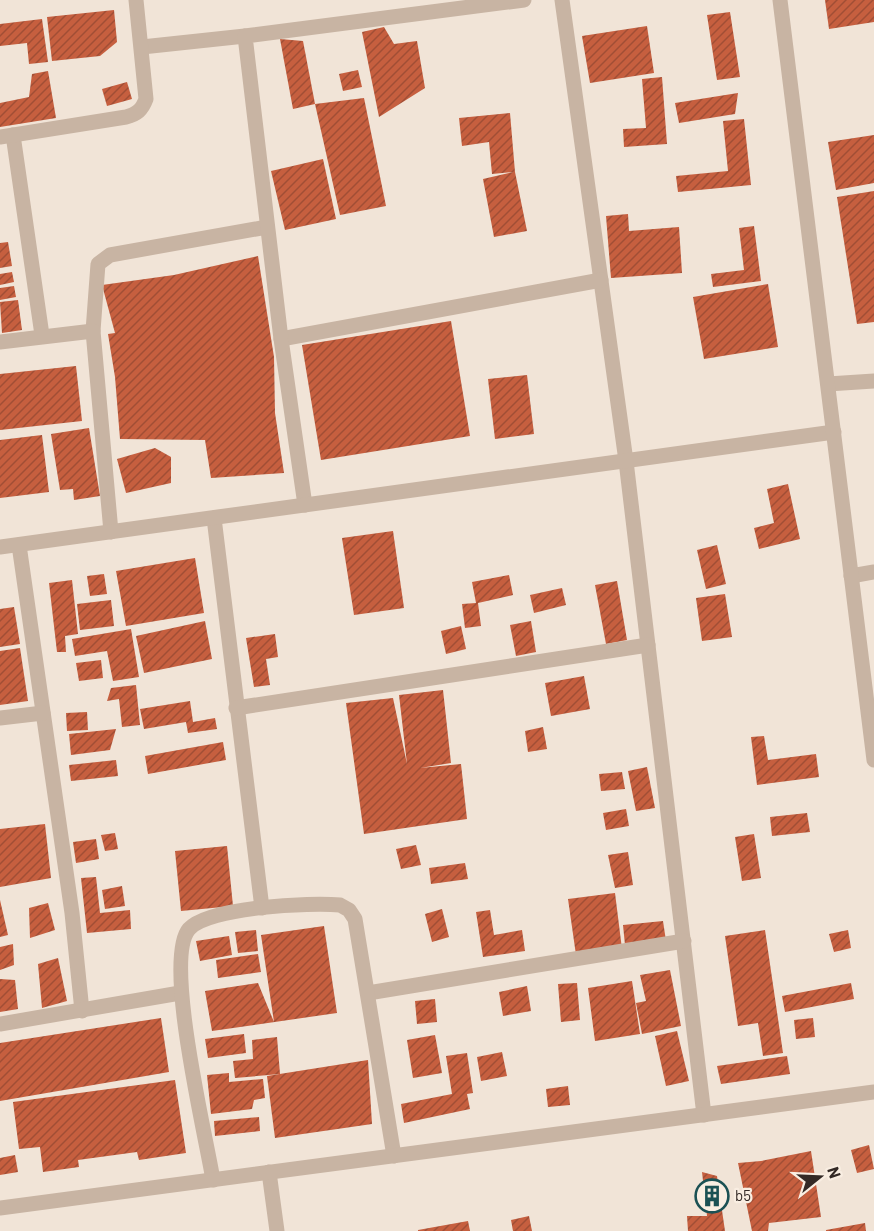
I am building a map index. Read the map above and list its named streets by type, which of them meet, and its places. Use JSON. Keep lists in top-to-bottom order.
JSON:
{
  "places": {
    "building": ["b5"]
  },
  "north": "right"
}
